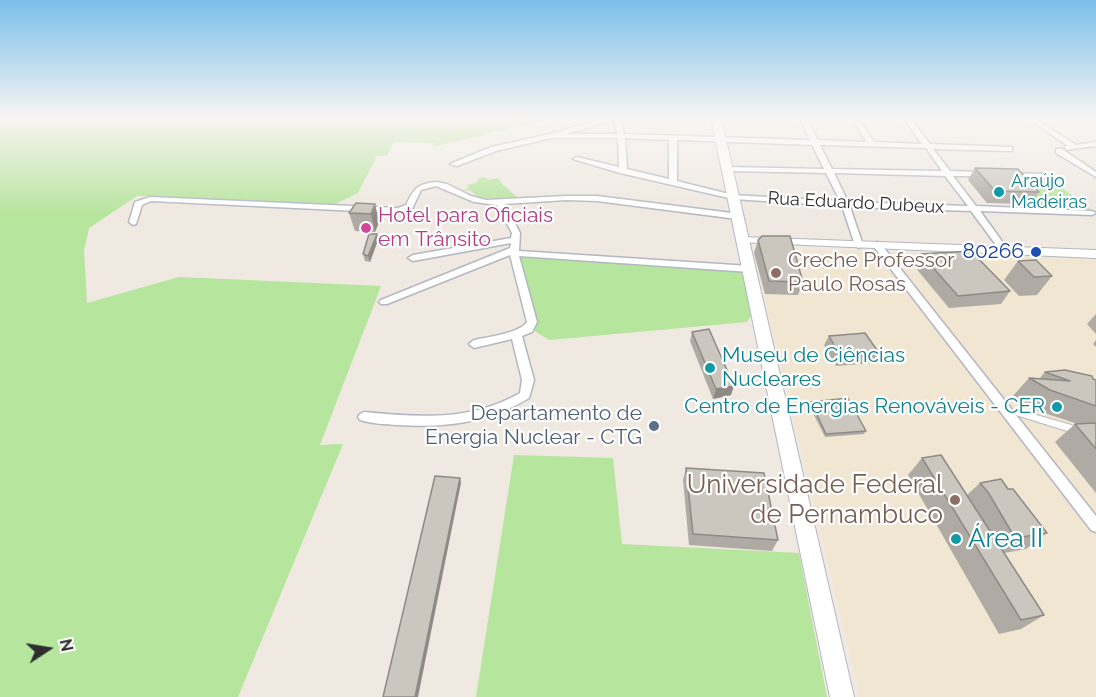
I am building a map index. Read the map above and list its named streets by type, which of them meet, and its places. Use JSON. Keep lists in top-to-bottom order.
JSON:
{
  "streets": {
    "street": ["Rua Eduardo Dubeux"]
  },
  "places": [
    "Araújo Madeiras",
    "Hotel para Oficiais em Trânsito",
    "80266",
    "Creche Professor Paulo Rosas",
    "Museu de Ciências Nucleares",
    "Centro de Energias Renováveis - CER",
    "Departamento de Energia Nuclear - CTG",
    "Universidade Federal de Pernambuco",
    "Área II"
  ],
  "north": "right"
}
